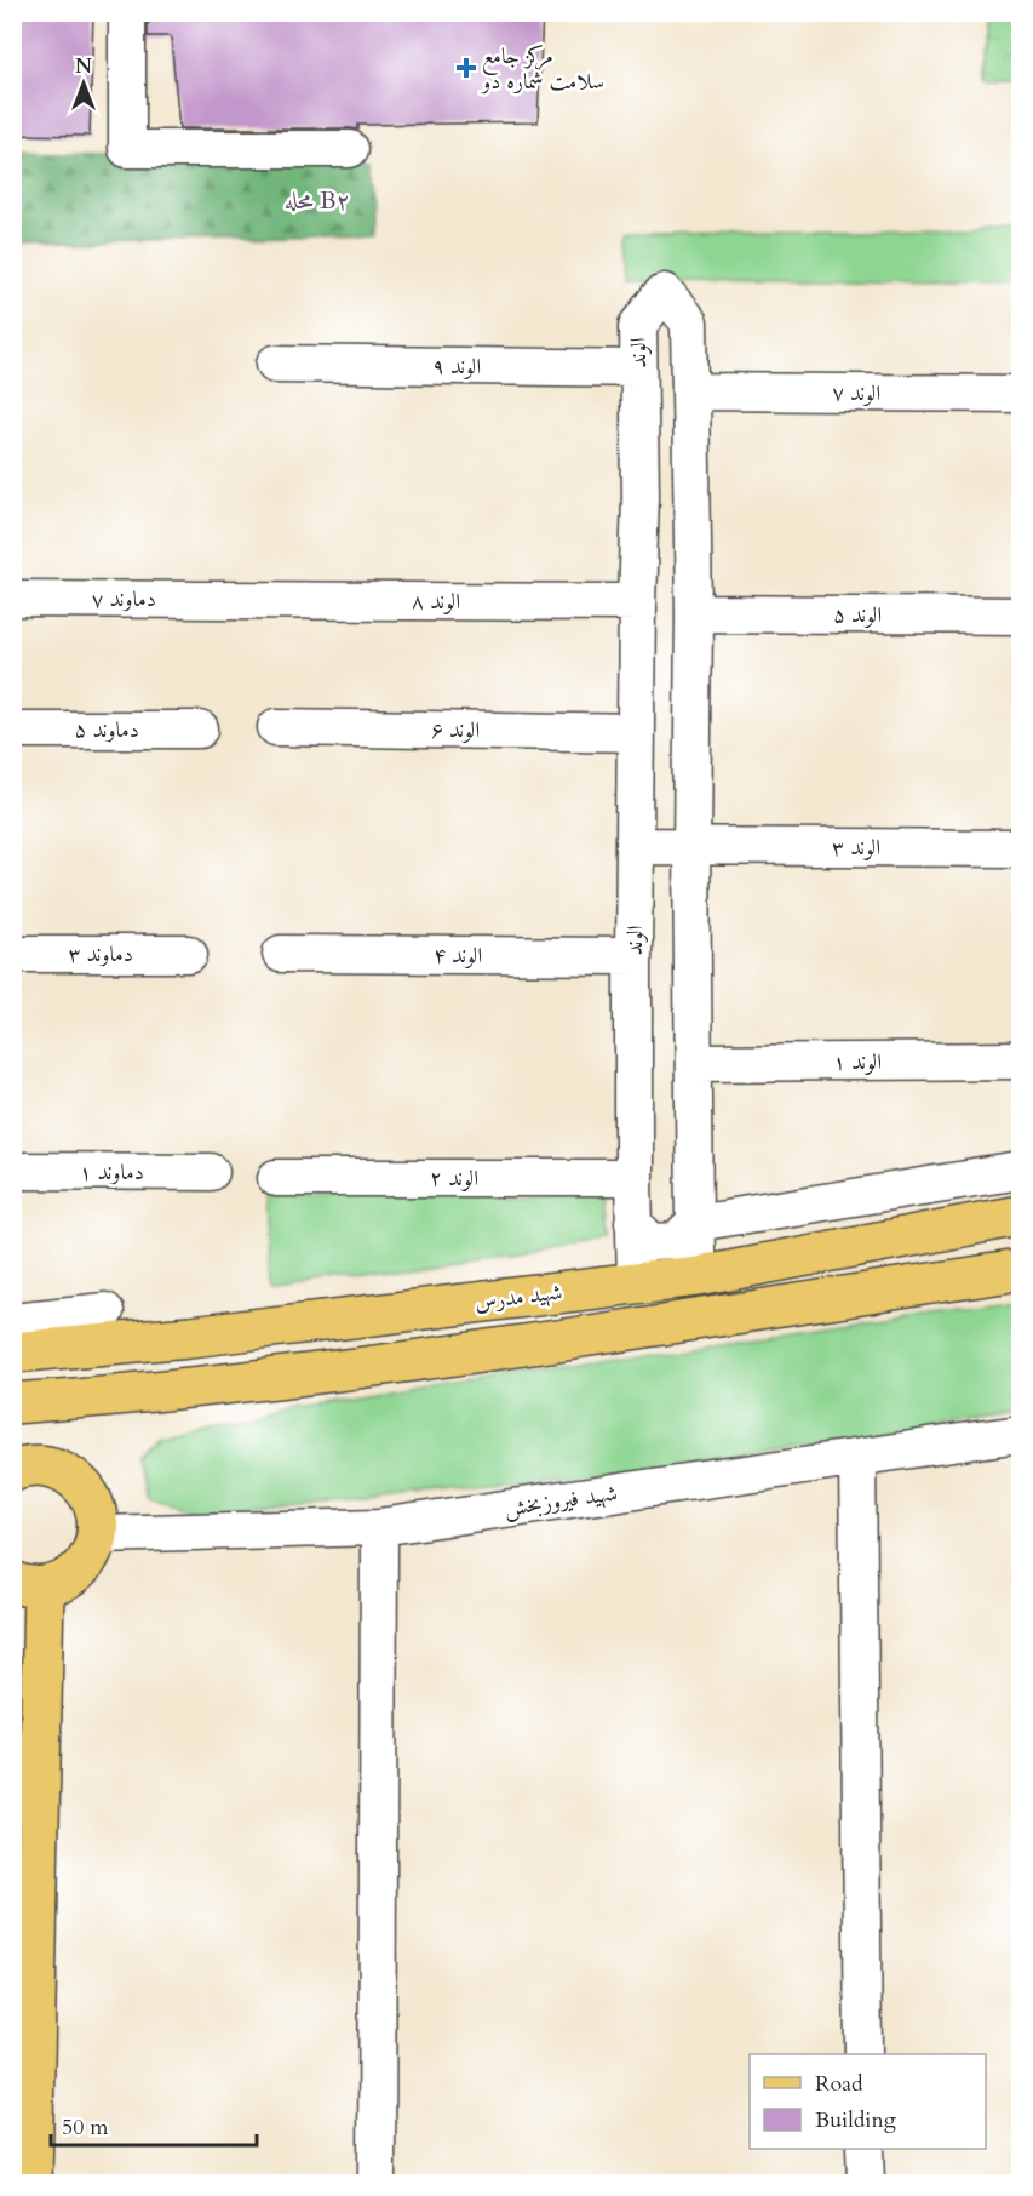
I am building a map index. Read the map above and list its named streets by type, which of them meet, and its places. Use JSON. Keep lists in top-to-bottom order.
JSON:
{
  "streets": {
    "main road": ["شهید مدرس"],
    "street": [
      "الوند",
      "الوند ۹",
      "الوند ۷",
      "دماوند ۷",
      "الوند ۸",
      "الوند ۵",
      "دماوند ۵",
      "الوند ۶",
      "الوند ۳",
      "دماوند ۳",
      "الوند ۴",
      "الوند ۱",
      "دماوند ۱",
      "الوند ۲",
      "شهید فیروزبخش"
    ]
  },
  "crossings": [
    ["الوند", "الوند ۹"],
    ["الوند", "الوند ۷"],
    ["الوند", "الوند ۸"],
    ["الوند", "الوند ۵"],
    ["الوند", "الوند ۶"],
    ["الوند", "الوند ۳"],
    ["الوند", "الوند ۴"],
    ["الوند", "الوند ۱"],
    ["الوند", "الوند ۲"],
    ["الوند", "شهید مدرس"],
    ["دماوند ۷", "الوند ۸"]
  ],
  "districts": ["محله B۲"],
  "places": {
    "health": ["مرکز جامع سلامت شماره دو"]
  },
  "legend": ["Road", "Building"],
  "scale_bar": "50 m",
  "north": "top"
}
